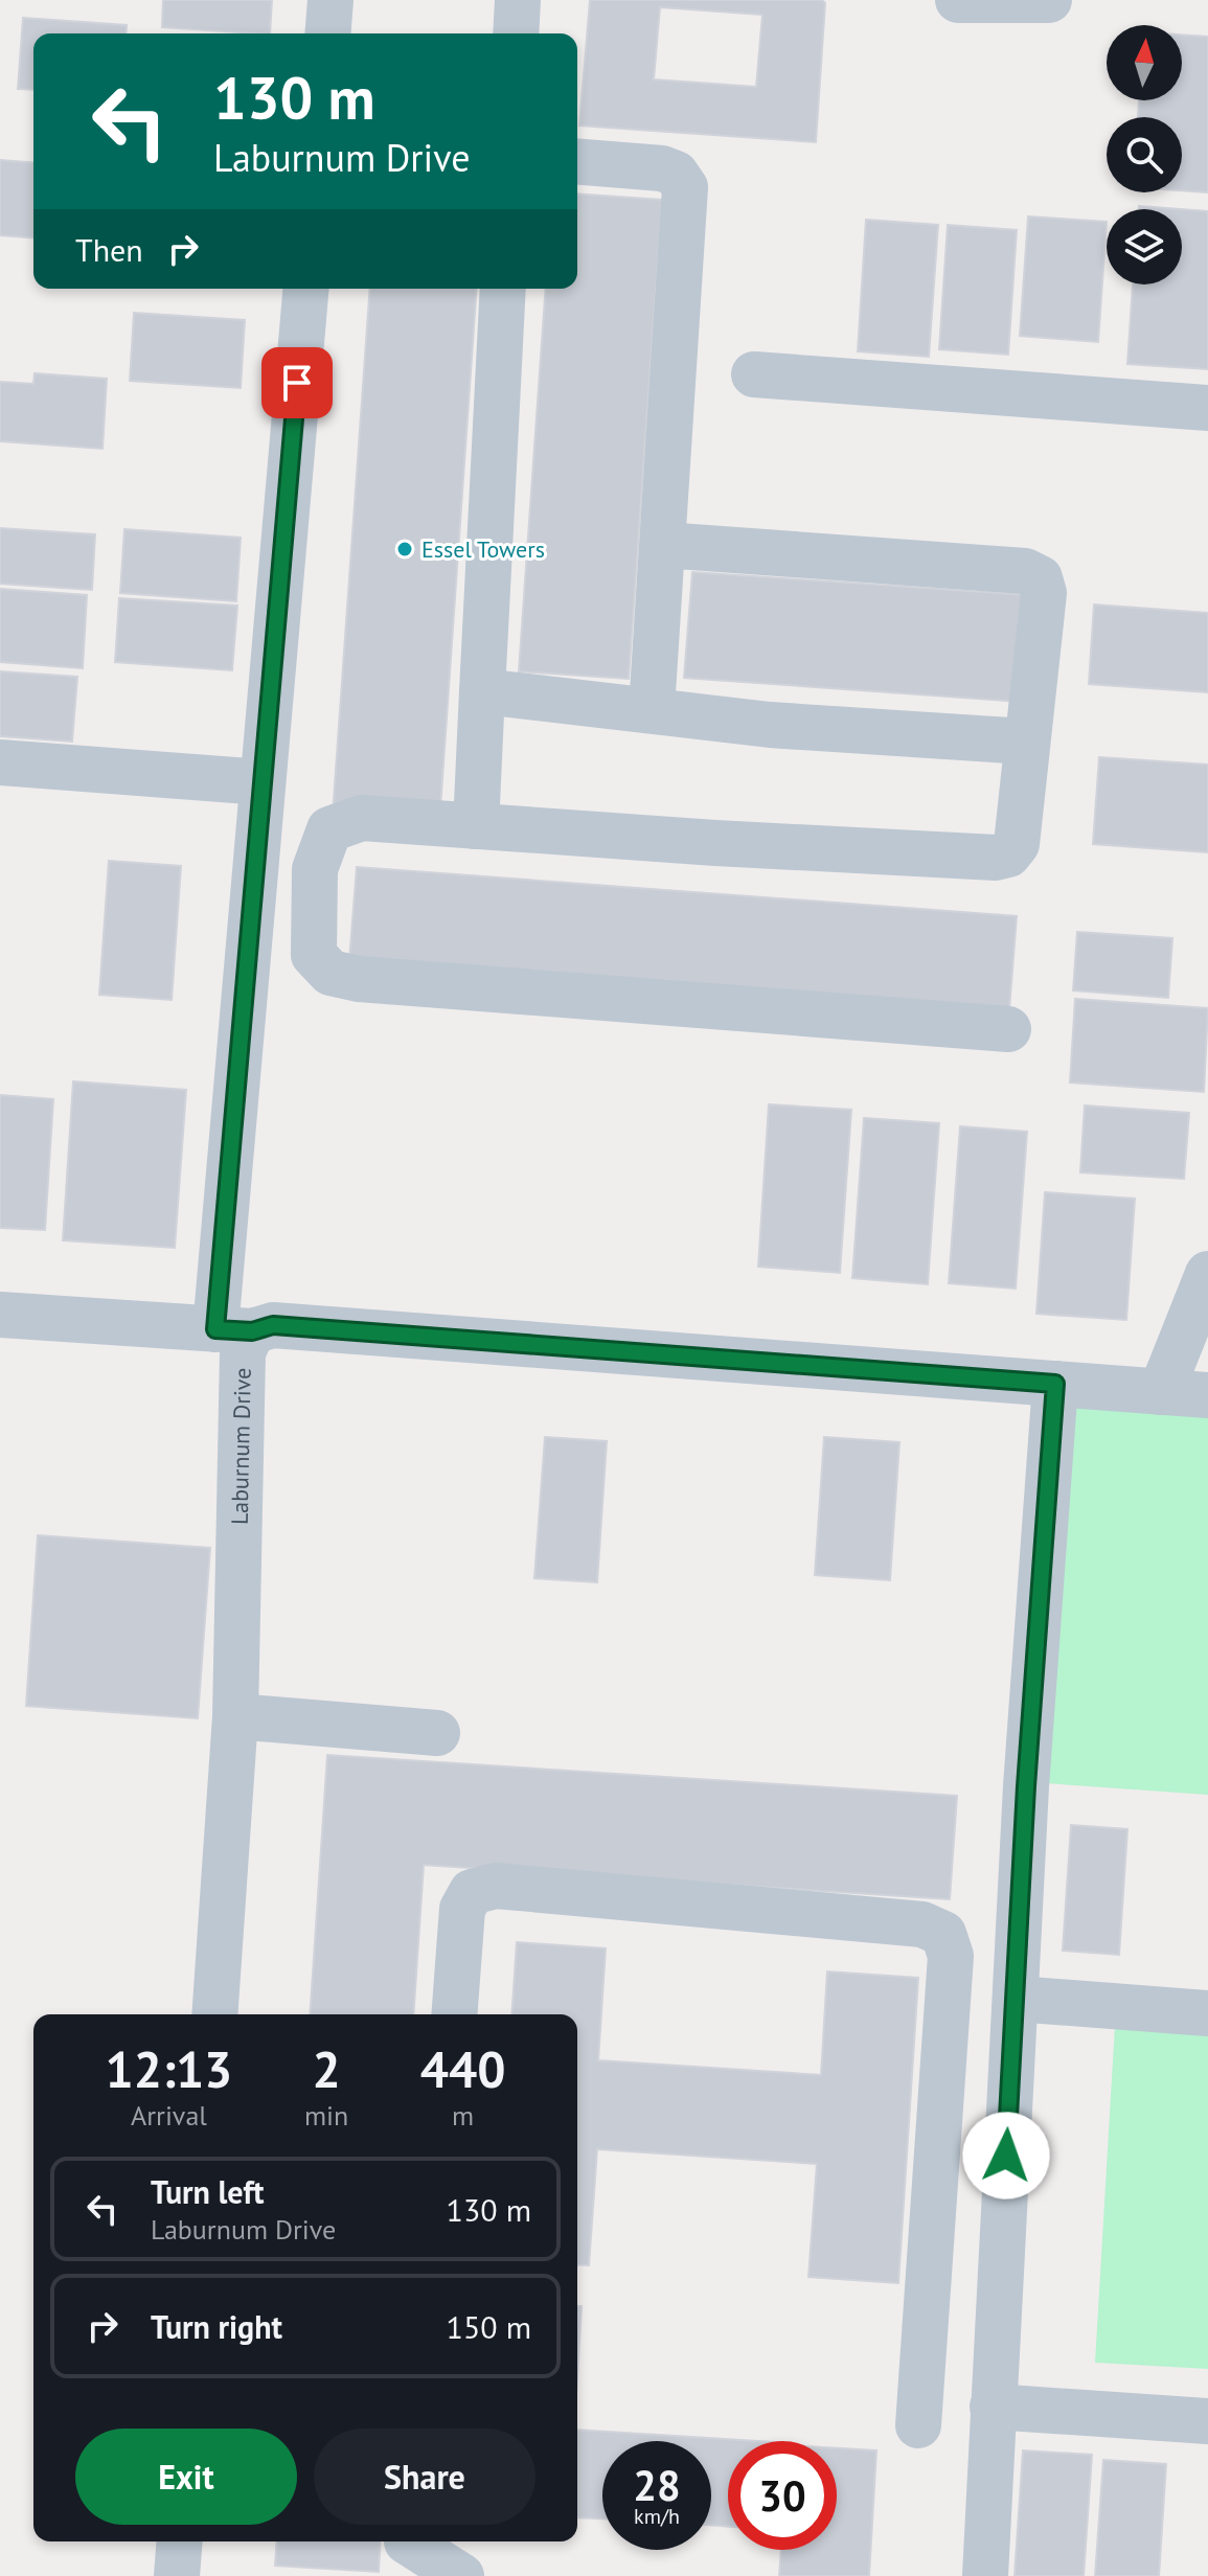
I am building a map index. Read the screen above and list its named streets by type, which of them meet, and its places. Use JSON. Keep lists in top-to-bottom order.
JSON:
{
  "streets": {
    "street": ["Laburnum Drive"]
  },
  "places": ["Essel Towers"],
  "north": "top",
  "page": {
    "turn": ["130 m", "Laburnum Drive"],
    "then": "Then",
    "eta": [
      "12:13",
      "Arrival",
      "2",
      "min",
      "440",
      "m"
    ],
    "list": [
      {
        "name": "Turn left",
        "note": "Laburnum Drive",
        "value": "130 m"
      },
      {
        "name": "Turn right",
        "value": "150 m"
      }
    ],
    "buttons": ["Exit", "Share"],
    "speed": "28 km/h",
    "limit": "30"
  }
}
